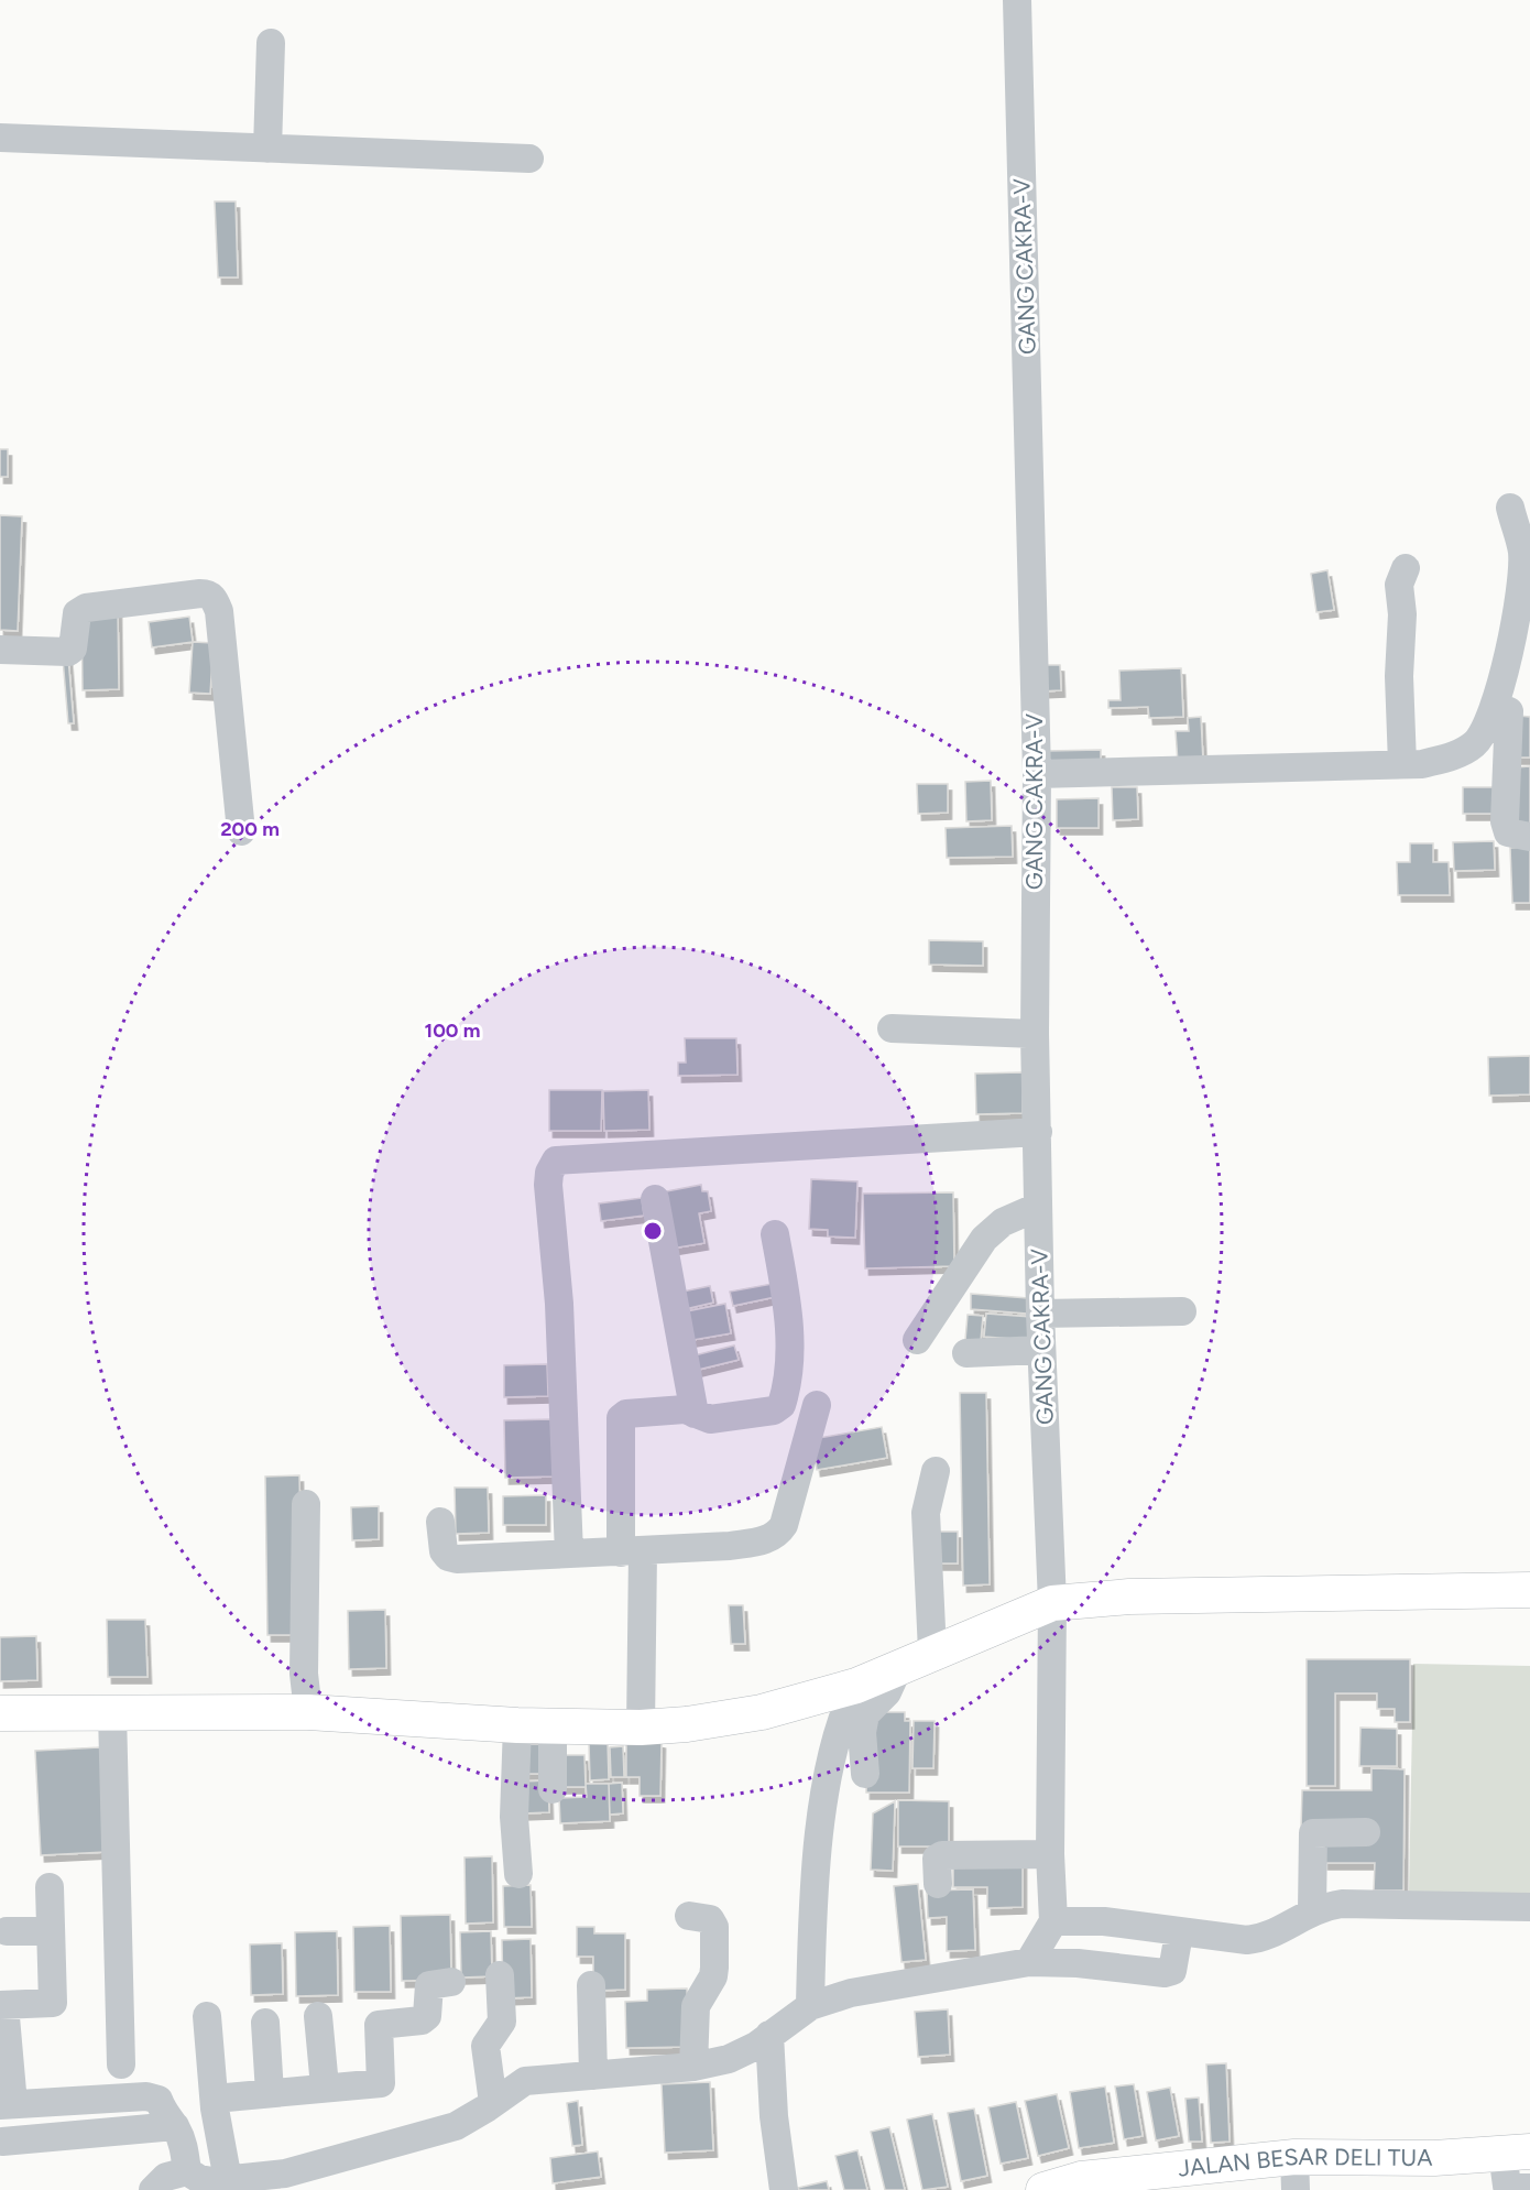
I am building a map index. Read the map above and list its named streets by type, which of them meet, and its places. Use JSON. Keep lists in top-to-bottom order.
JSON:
{
  "streets": {
    "main road": ["JALAN BESAR DELI TUA"],
    "street": ["GANG CAKRA-V"]
  },
  "rings": ["200 m", "100 m"]
}
